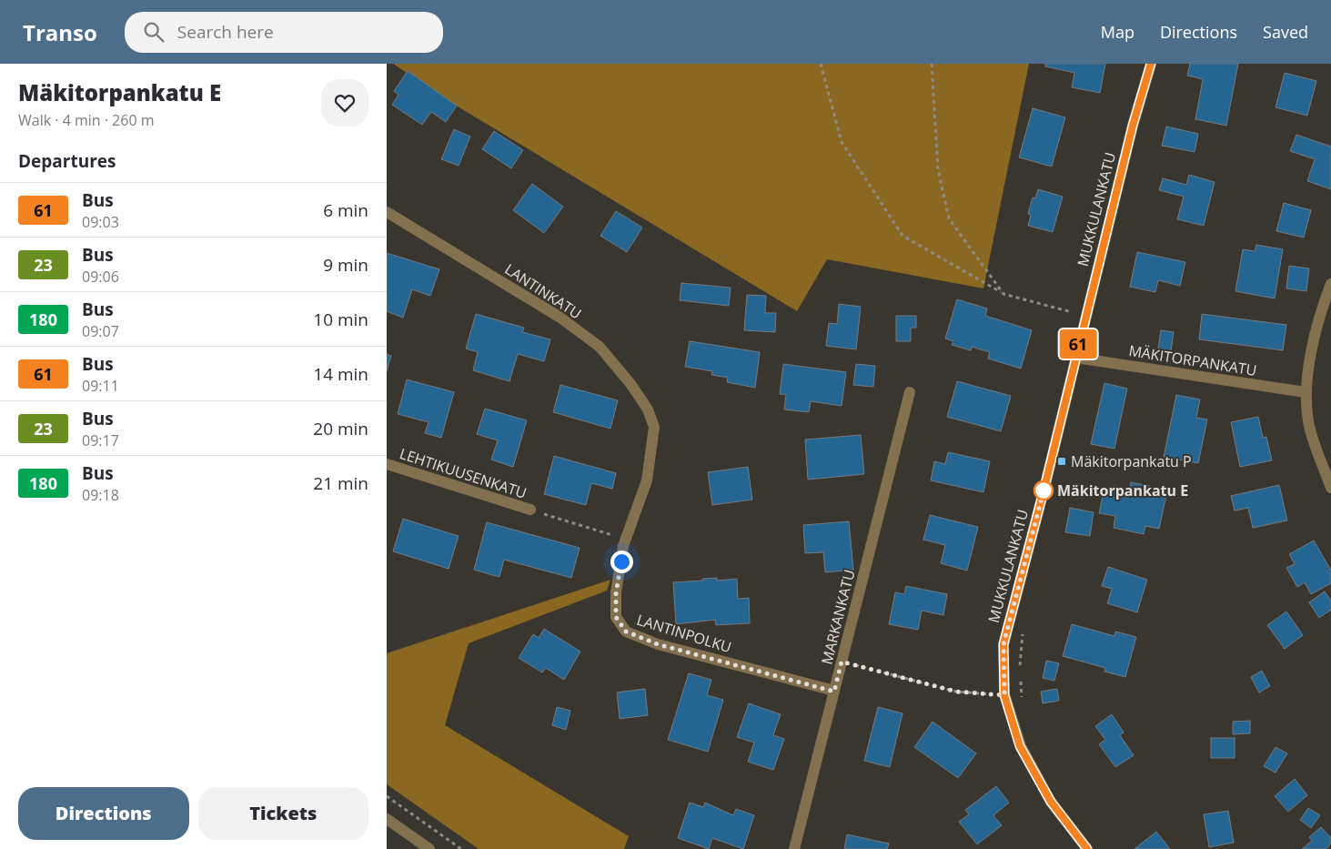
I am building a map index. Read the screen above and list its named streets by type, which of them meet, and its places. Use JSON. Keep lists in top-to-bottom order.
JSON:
{
  "streets": {
    "street": [
      "MUKKULANKATU",
      "LANTINKATU",
      "MÄKITORPANKATU",
      "LEHTIKUUSENKATU",
      "MARKANKATU",
      "LANTINPOLKU"
    ]
  },
  "crossings": [
    ["MUKKULANKATU", "MÄKITORPANKATU"],
    ["LANTINKATU", "LANTINPOLKU"],
    ["MARKANKATU", "LANTINPOLKU"]
  ],
  "places": {
    "transit": ["Mäkitorpankatu P"],
    "other": ["Mäkitorpankatu E"]
  },
  "lines": ["bus line 61"],
  "page": {
    "header": "Transo",
    "search": "Search here",
    "nav": ["Map", "Directions", "Saved"],
    "heading": [
      ["Mäkitorpankatu E", "Walk · 4 min · 260 m"],
      "Departures"
    ],
    "on_map": "61",
    "list": [
      {
        "mark": "61",
        "name": "Bus",
        "note": "09:03",
        "value": "6 min"
      },
      {
        "mark": "23",
        "name": "Bus",
        "note": "09:06",
        "value": "9 min"
      },
      {
        "mark": "180",
        "name": "Bus",
        "note": "09:07",
        "value": "10 min"
      },
      {
        "mark": "61",
        "name": "Bus",
        "note": "09:11",
        "value": "14 min"
      },
      {
        "mark": "23",
        "name": "Bus",
        "note": "09:17",
        "value": "20 min"
      },
      {
        "mark": "180",
        "name": "Bus",
        "note": "09:18",
        "value": "21 min"
      }
    ],
    "buttons": ["Directions", "Tickets"]
  }
}
